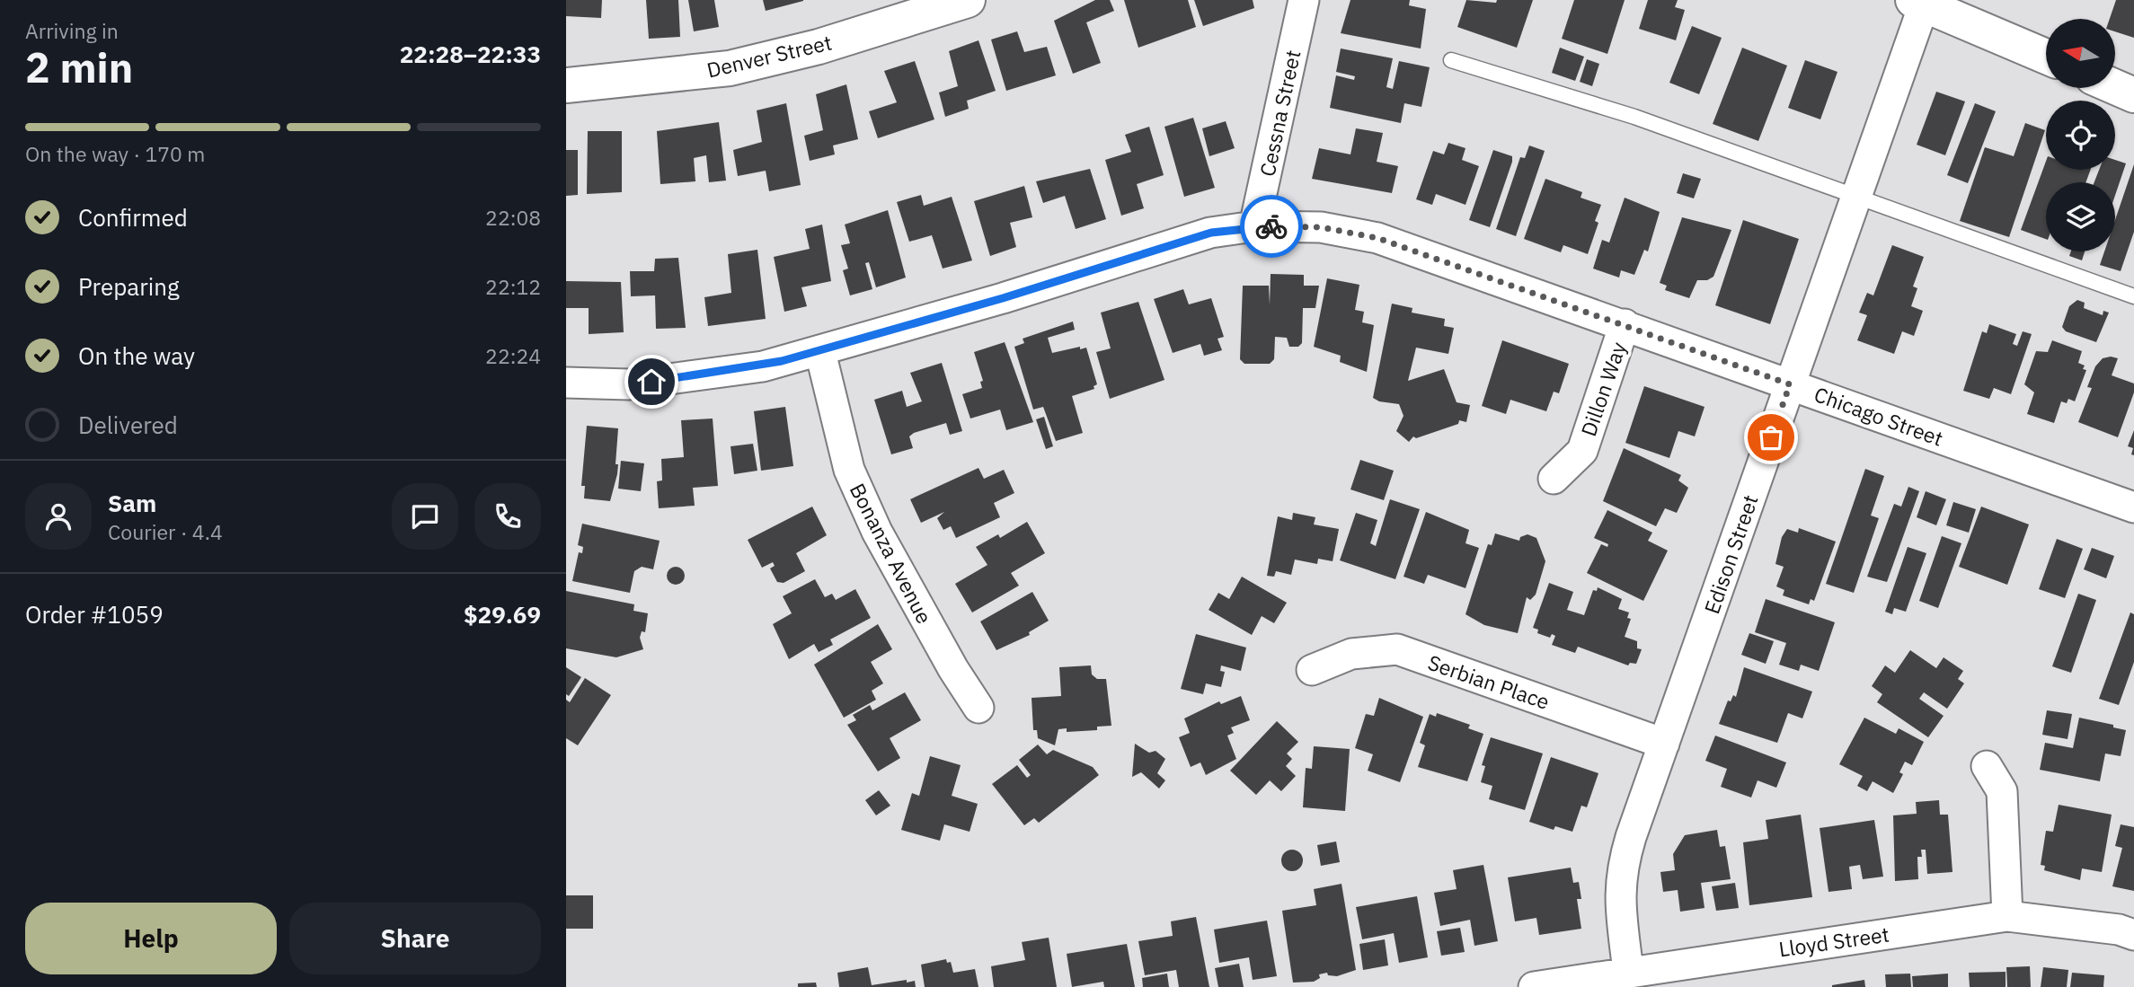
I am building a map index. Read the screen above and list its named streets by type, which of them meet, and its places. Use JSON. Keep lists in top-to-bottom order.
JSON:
{
  "streets": {
    "street": [
      "Denver Street",
      "Cessna Street",
      "Dillon Way",
      "Chicago Street",
      "Bonanza Avenue",
      "Edison Street",
      "Serbian Place",
      "Lloyd Street"
    ]
  },
  "crossings": [
    ["Cessna Street", "Chicago Street"],
    ["Dillon Way", "Chicago Street"],
    ["Chicago Street", "Bonanza Avenue"],
    ["Chicago Street", "Edison Street"],
    ["Edison Street", "Serbian Place"],
    ["Edison Street", "Lloyd Street"]
  ],
  "north": "left",
  "page": {
    "heading": ["2 min", "Arriving in", "22:28–22:33"],
    "panel": [
      "Sam",
      "Courier · 4.4",
      "Order #1059",
      "$29.69"
    ],
    "bar": "On the way · 170 m",
    "list": [
      ["Confirmed", "22:08"],
      ["Preparing", "22:12"],
      ["On the way", "22:24"],
      "Delivered"
    ],
    "buttons": ["Help", "Share"]
  }
}
